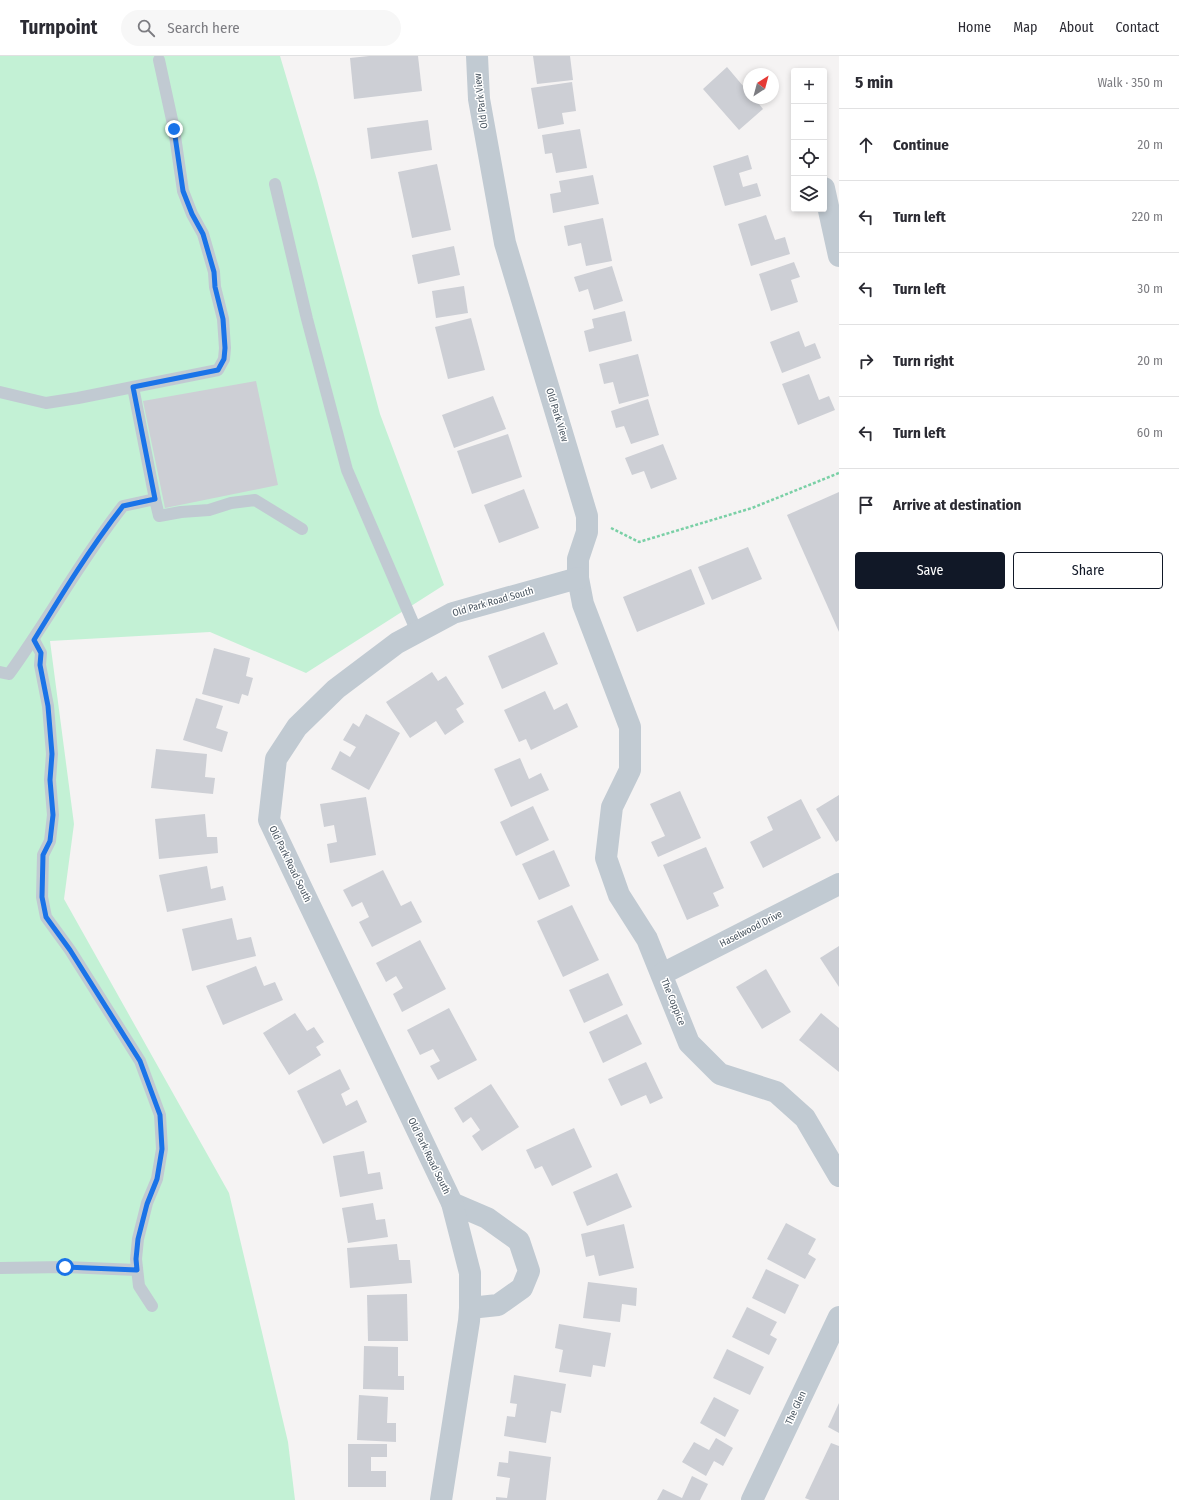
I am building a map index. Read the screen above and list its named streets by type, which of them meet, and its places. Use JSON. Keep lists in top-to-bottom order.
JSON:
{
  "streets": {
    "street": [
      "Old Park View",
      "Old Park Road South",
      "Haselwood Drive",
      "The Coppice",
      "The Glen"
    ]
  },
  "crossings": [
    ["Old Park View", "Old Park Road South"],
    ["Old Park View", "The Coppice"],
    ["Haselwood Drive", "The Coppice"]
  ],
  "north": "top right",
  "page": {
    "header": "Turnpoint",
    "search": "Search here",
    "nav": [
      "Home",
      "Map",
      "About",
      "Contact"
    ],
    "heading": ["5 min", "Walk · 350 m"],
    "map_buttons": ["+", "−"],
    "list": [
      ["Continue", "20 m"],
      ["Turn left", "220 m"],
      ["Turn left", "30 m"],
      ["Turn right", "20 m"],
      ["Turn left", "60 m"],
      "Arrive at destination"
    ],
    "buttons": ["Save", "Share"]
  }
}
